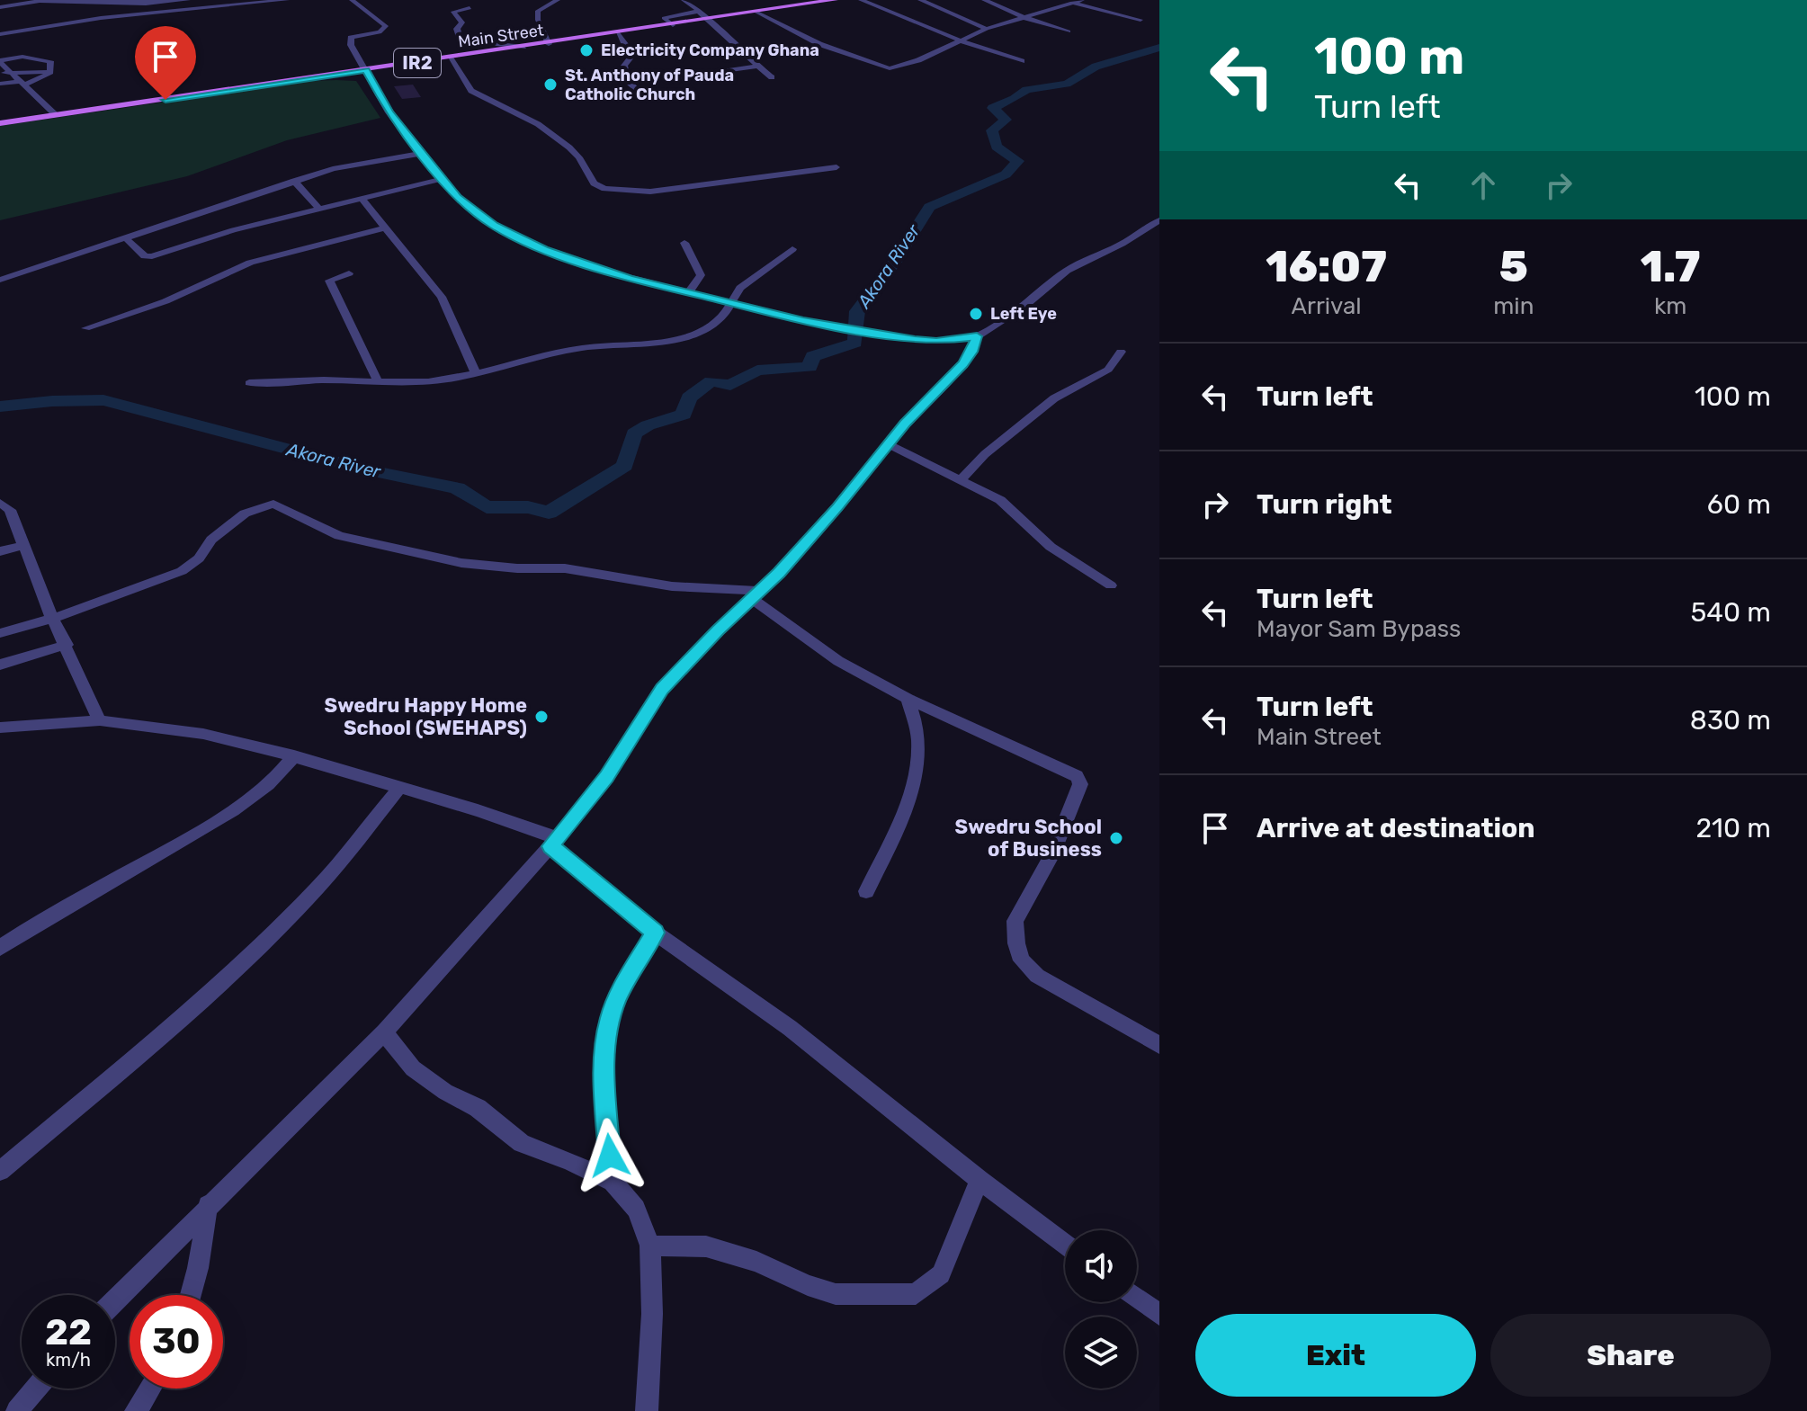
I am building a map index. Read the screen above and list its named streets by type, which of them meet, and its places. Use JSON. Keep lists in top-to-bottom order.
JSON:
{
  "streets": {
    "main road": ["Main Street", "IR2"]
  },
  "water": ["Akora River"],
  "places": [
    "Electricity Company Ghana",
    "St. Anthony of Pauda Catholic Church",
    "Left Eye",
    "Swedru Happy Home School (SWEHAPS)",
    "Swedru School of Business"
  ],
  "page": {
    "turn": ["100 m", "Turn left"],
    "eta": [
      "16:07",
      "Arrival",
      "5",
      "min",
      "1.7",
      "km"
    ],
    "list": [
      {
        "name": "Turn left",
        "value": "100 m"
      },
      {
        "name": "Turn right",
        "value": "60 m"
      },
      {
        "name": "Turn left",
        "note": "Mayor Sam Bypass",
        "value": "540 m"
      },
      {
        "name": "Turn left",
        "note": "Main Street",
        "value": "830 m"
      },
      {
        "name": "Arrive at destination",
        "value": "210 m"
      }
    ],
    "speed": "22 km/h",
    "limit": "30",
    "buttons": ["Exit", "Share"]
  }
}
